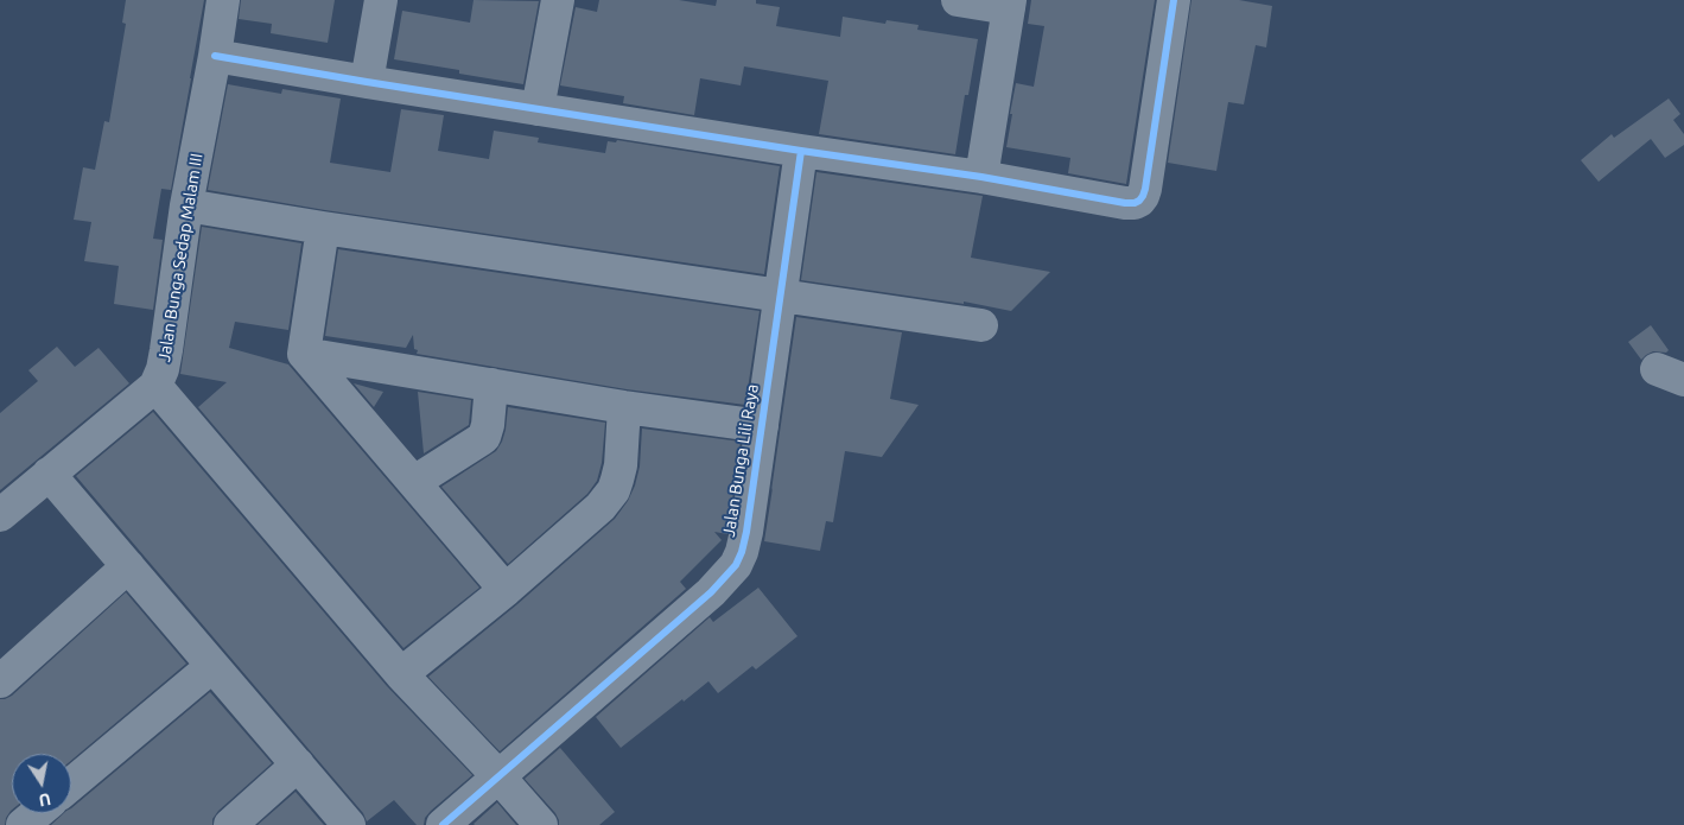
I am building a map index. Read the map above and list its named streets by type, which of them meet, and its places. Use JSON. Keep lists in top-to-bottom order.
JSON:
{
  "streets": {
    "street": ["Jalan Bunga Sedap Malam III", "Jalan Bunga Lili Raya"]
  },
  "north": "bottom"
}
